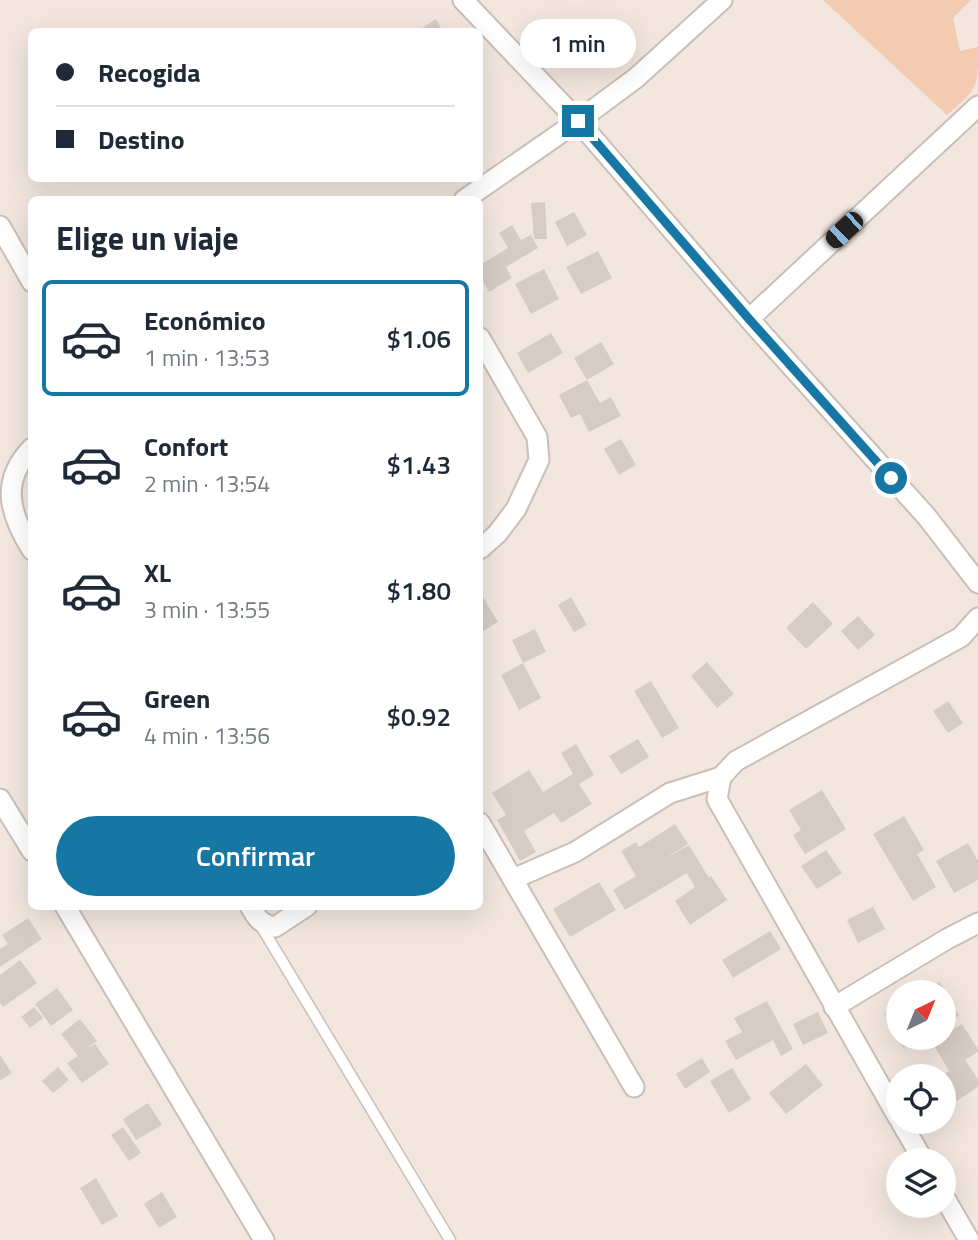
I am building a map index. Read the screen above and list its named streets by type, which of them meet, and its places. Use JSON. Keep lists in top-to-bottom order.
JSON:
{
  "north": "top right",
  "page": {
    "bubble": "1 min",
    "banner": ["Recogida", "Destino"],
    "heading": "Elige un viaje",
    "list": [
      {
        "name": "Económico",
        "note": "1 min · 13:53",
        "value": "$1.06"
      },
      {
        "name": "Confort",
        "note": "2 min · 13:54",
        "value": "$1.43"
      },
      {
        "name": "XL",
        "note": "3 min · 13:55",
        "value": "$1.80"
      },
      {
        "name": "Green",
        "note": "4 min · 13:56",
        "value": "$0.92"
      }
    ],
    "buttons": "Confirmar"
  }
}
